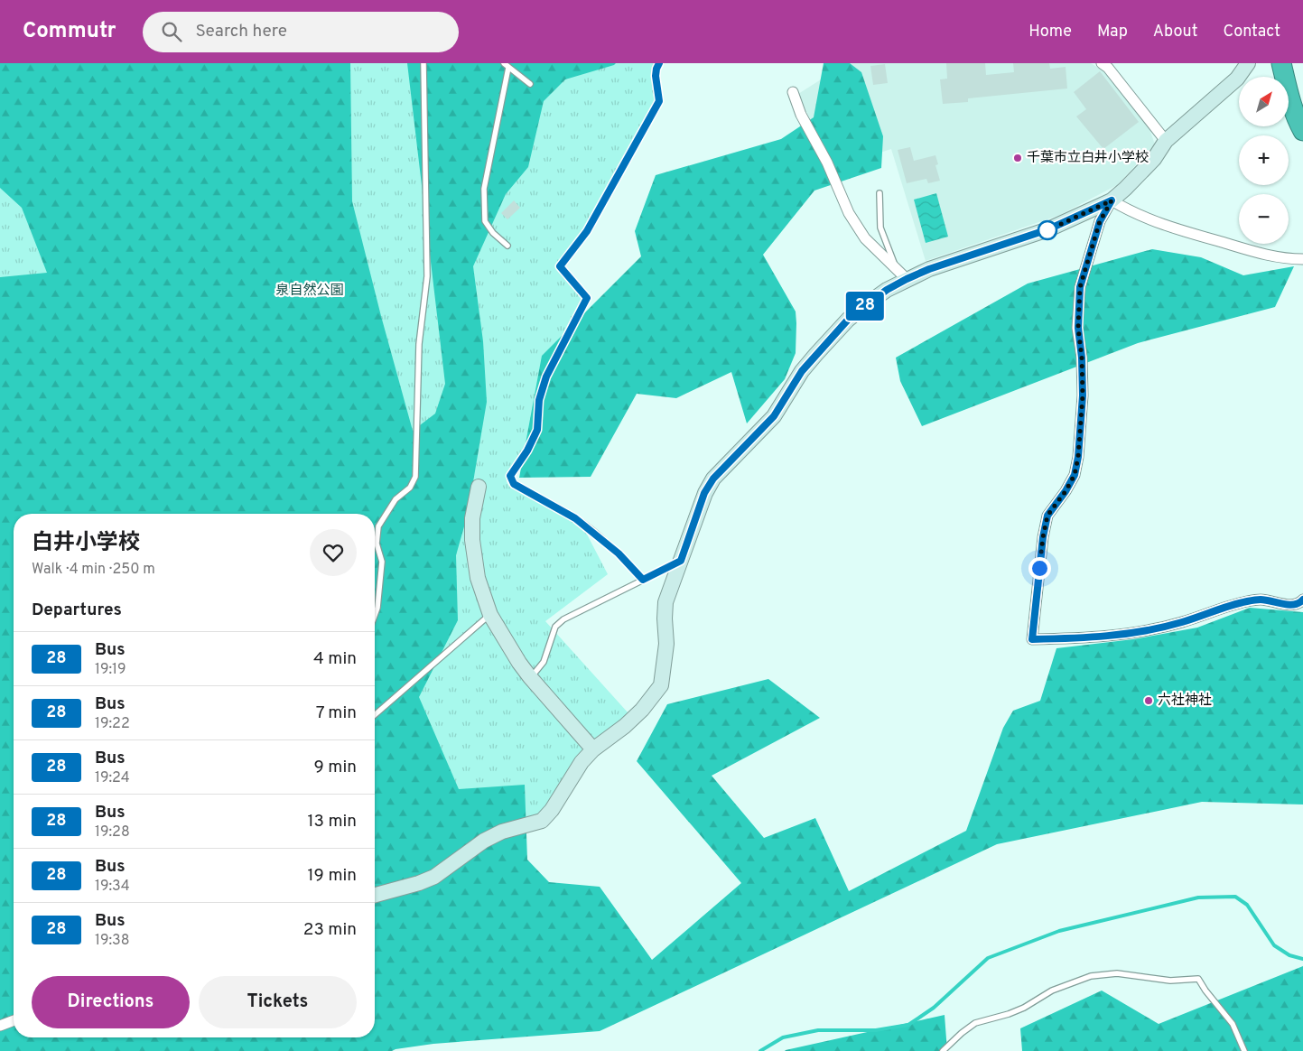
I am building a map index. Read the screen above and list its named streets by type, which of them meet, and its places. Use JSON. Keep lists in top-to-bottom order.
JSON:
{
  "parks": ["泉自然公園"],
  "places": ["千葉市立白井小学校", "六社神社"],
  "lines": ["bus line 28"],
  "north": "top right",
  "page": {
    "header": "Commutr",
    "search": "Search here",
    "nav": [
      "Home",
      "Map",
      "About",
      "Contact"
    ],
    "on_map": "28",
    "map_buttons": ["+", "−"],
    "heading": [
      ["白井小学校", "Walk · 4 min · 250 m"],
      "Departures"
    ],
    "list": [
      {
        "mark": "28",
        "name": "Bus",
        "note": "19:19",
        "value": "4 min"
      },
      {
        "mark": "28",
        "name": "Bus",
        "note": "19:22",
        "value": "7 min"
      },
      {
        "mark": "28",
        "name": "Bus",
        "note": "19:24",
        "value": "9 min"
      },
      {
        "mark": "28",
        "name": "Bus",
        "note": "19:28",
        "value": "13 min"
      },
      {
        "mark": "28",
        "name": "Bus",
        "note": "19:34",
        "value": "19 min"
      },
      {
        "mark": "28",
        "name": "Bus",
        "note": "19:38",
        "value": "23 min"
      }
    ],
    "buttons": ["Directions", "Tickets"]
  }
}
